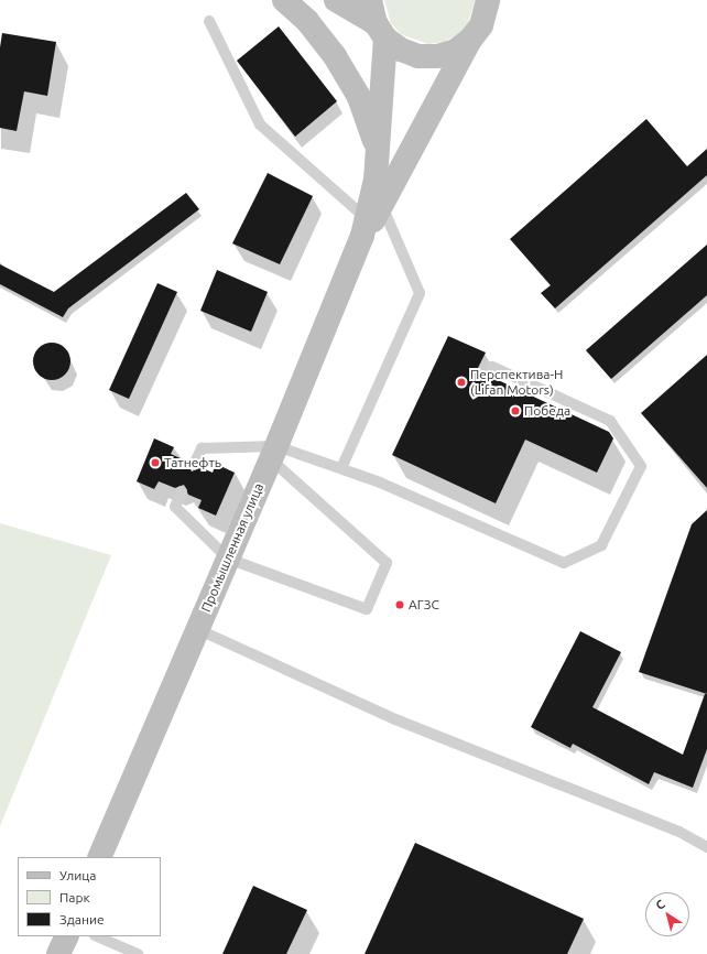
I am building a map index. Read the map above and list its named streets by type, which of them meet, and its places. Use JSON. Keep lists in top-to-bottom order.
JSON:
{
  "streets": {
    "main road": ["Промышленная улица"]
  },
  "places": [
    "Перспектива-Н (Lifan Motors)",
    "Победа",
    "Татнефть",
    "АГЗС"
  ],
  "legend": ["Улица", "Парк", "Здание"],
  "north": "top left"
}
